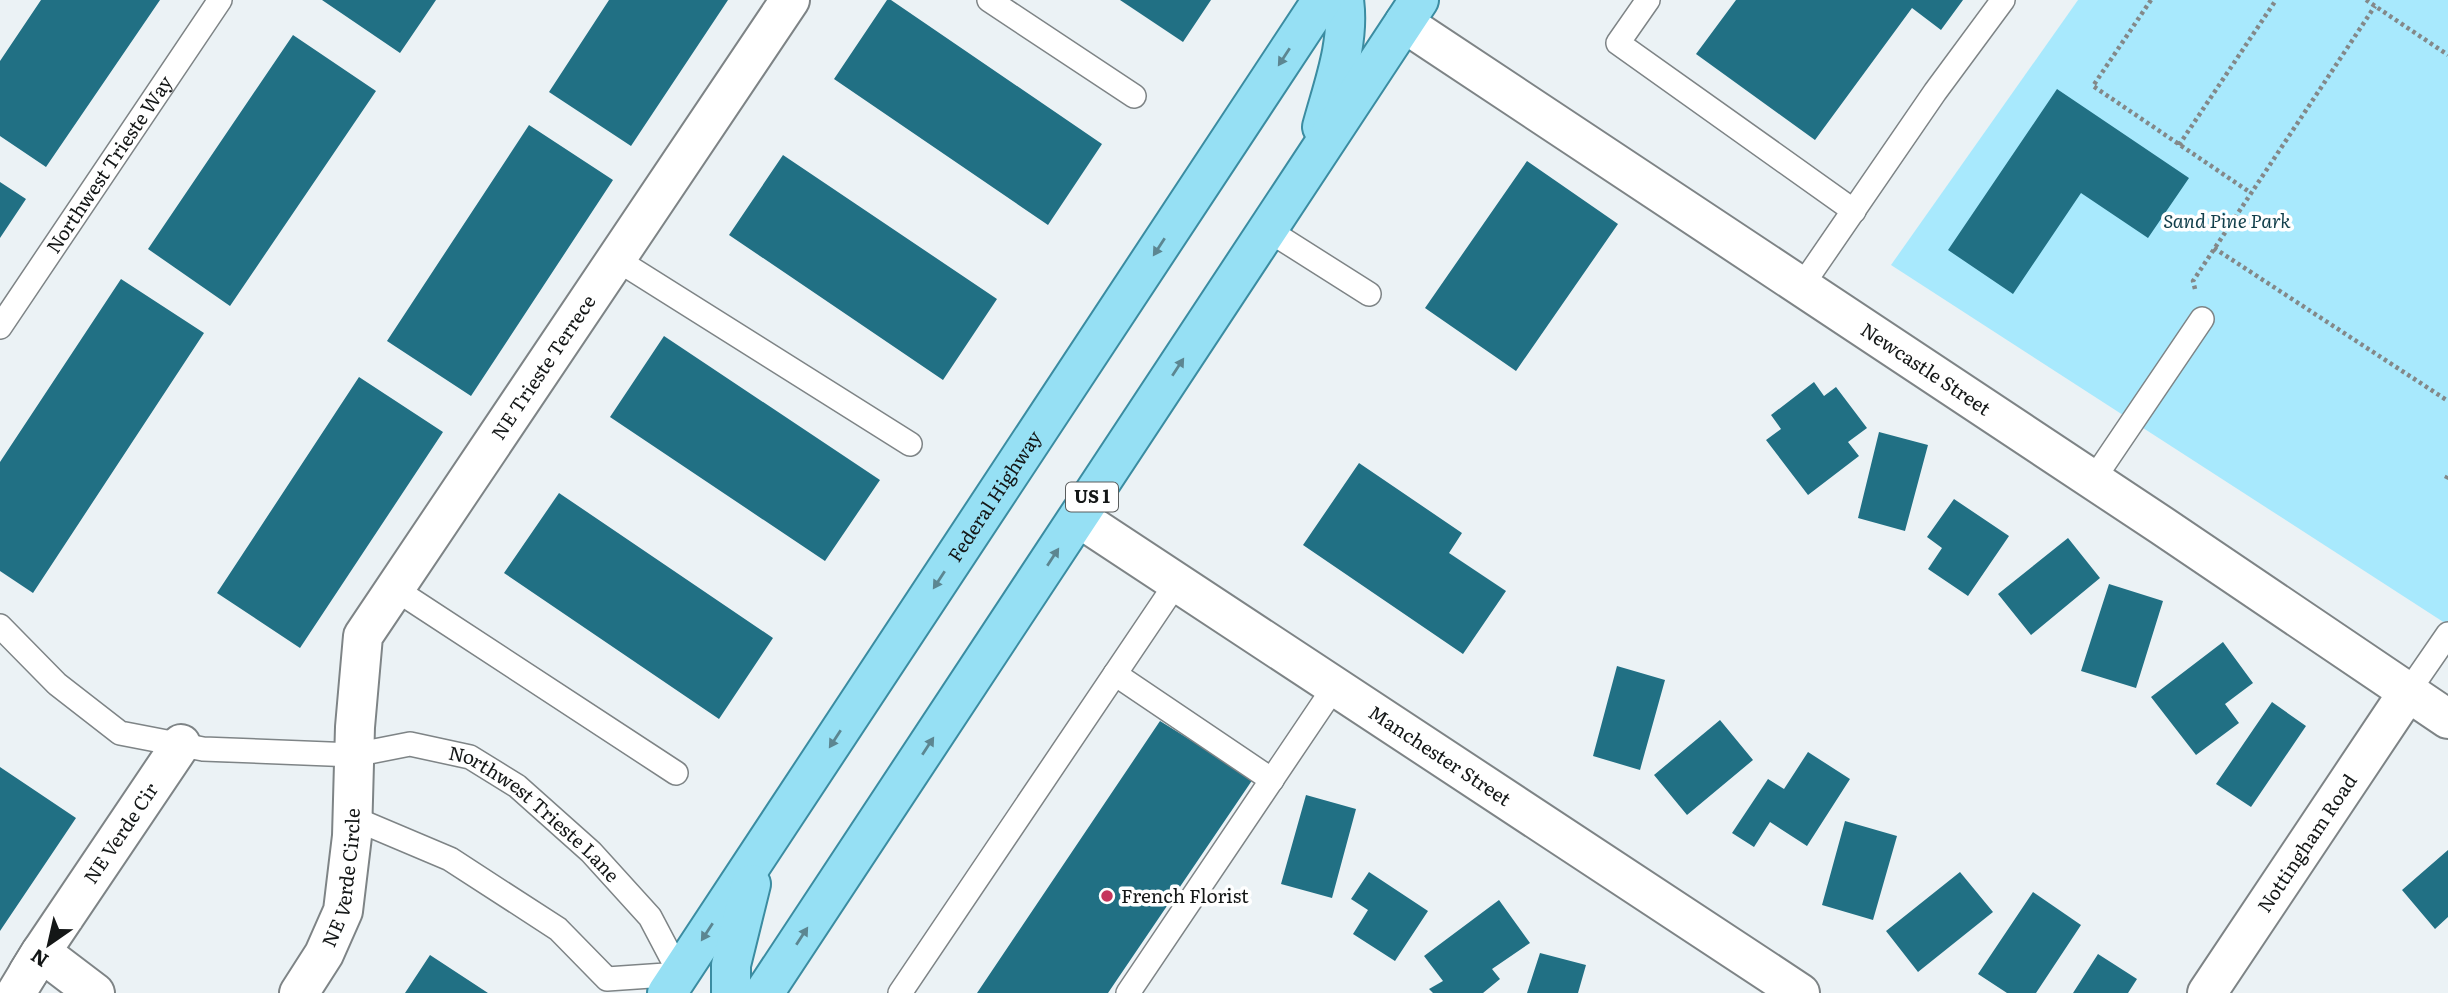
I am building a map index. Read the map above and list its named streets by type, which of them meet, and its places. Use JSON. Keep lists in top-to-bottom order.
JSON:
{
  "streets": {
    "main road": ["Federal Highway", "US 1"],
    "street": [
      "NE Trieste Terrece",
      "Newcastle Street",
      "Manchester Street",
      "NE Verde Cir",
      "Nottingham Road",
      "NE Verde Circle"
    ],
    "lane": ["Northwest Trieste Way", "Northwest Trieste Lane"]
  },
  "crossings": [
    ["NE Trieste Terrece", "Northwest Trieste Lane"],
    ["NE Trieste Terrece", "NE Verde Circle"],
    ["Newcastle Street", "US 1"],
    ["Newcastle Street", "Nottingham Road"],
    ["Federal Highway", "Northwest Trieste Lane"],
    ["US 1", "Manchester Street"],
    ["Northwest Trieste Lane", "NE Verde Cir"],
    ["Northwest Trieste Lane", "NE Verde Circle"]
  ],
  "parks": ["Sand Pine Park"],
  "places": ["French Florist"],
  "north": "bottom left"
}
